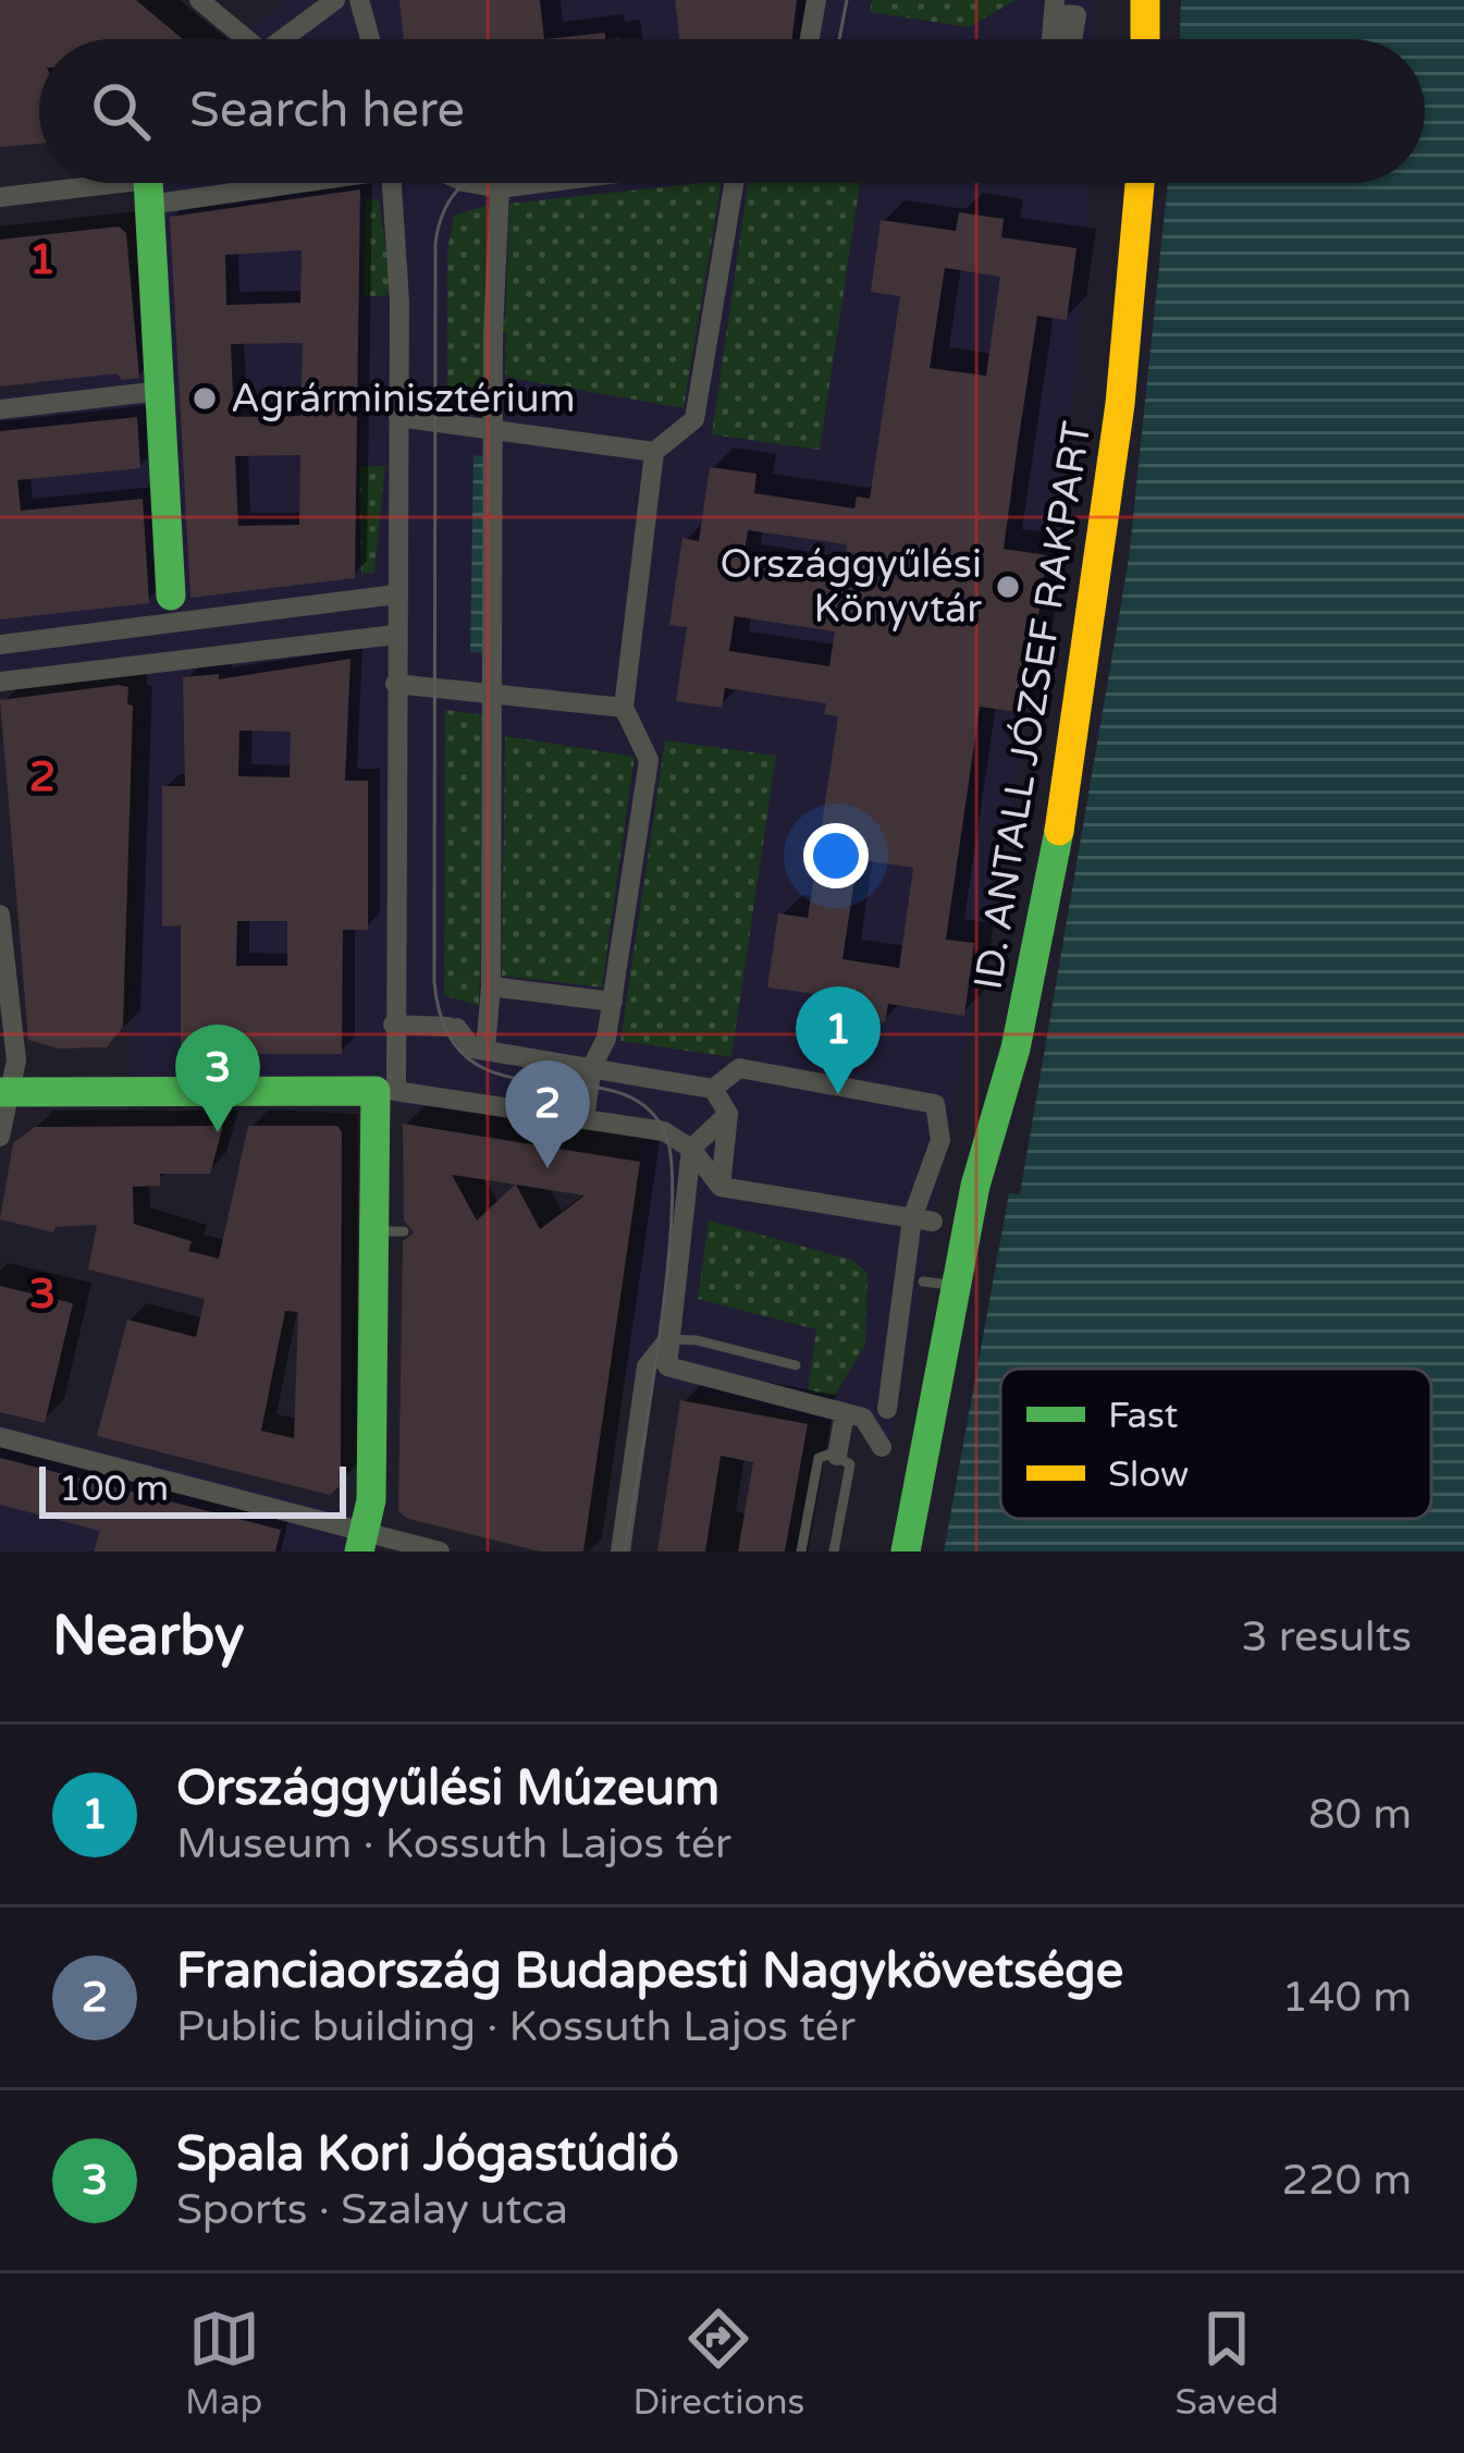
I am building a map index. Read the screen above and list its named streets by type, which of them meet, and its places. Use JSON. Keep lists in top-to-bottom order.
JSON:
{
  "streets": {
    "main road": ["ID. ANTALL JÓZSEF RAKPART"]
  },
  "places": ["Agrárminisztérium", "Országgyűlési Könyvtár"],
  "legend": ["Fast", "Slow"],
  "scale_bar": "100 m",
  "page": {
    "search": "Search here",
    "pins": ["1", "3", "2"],
    "scale": "100 m",
    "heading": ["Nearby", "3 results"],
    "list": [
      {
        "mark": "1",
        "name": "Országgyűlési Múzeum",
        "note": "Museum · Kossuth Lajos tér",
        "value": "80 m"
      },
      {
        "mark": "2",
        "name": "Franciaország Budapesti Nagykövetsége",
        "note": "Public building · Kossuth Lajos tér",
        "value": "140 m"
      },
      {
        "mark": "3",
        "name": "Spala Kori Jógastúdió",
        "note": "Sports · Szalay utca",
        "value": "220 m"
      }
    ],
    "nav": ["Map", "Directions", "Saved"]
  },
  "grid": {
    "rows": ["1", "2", "3"]
  }
}
